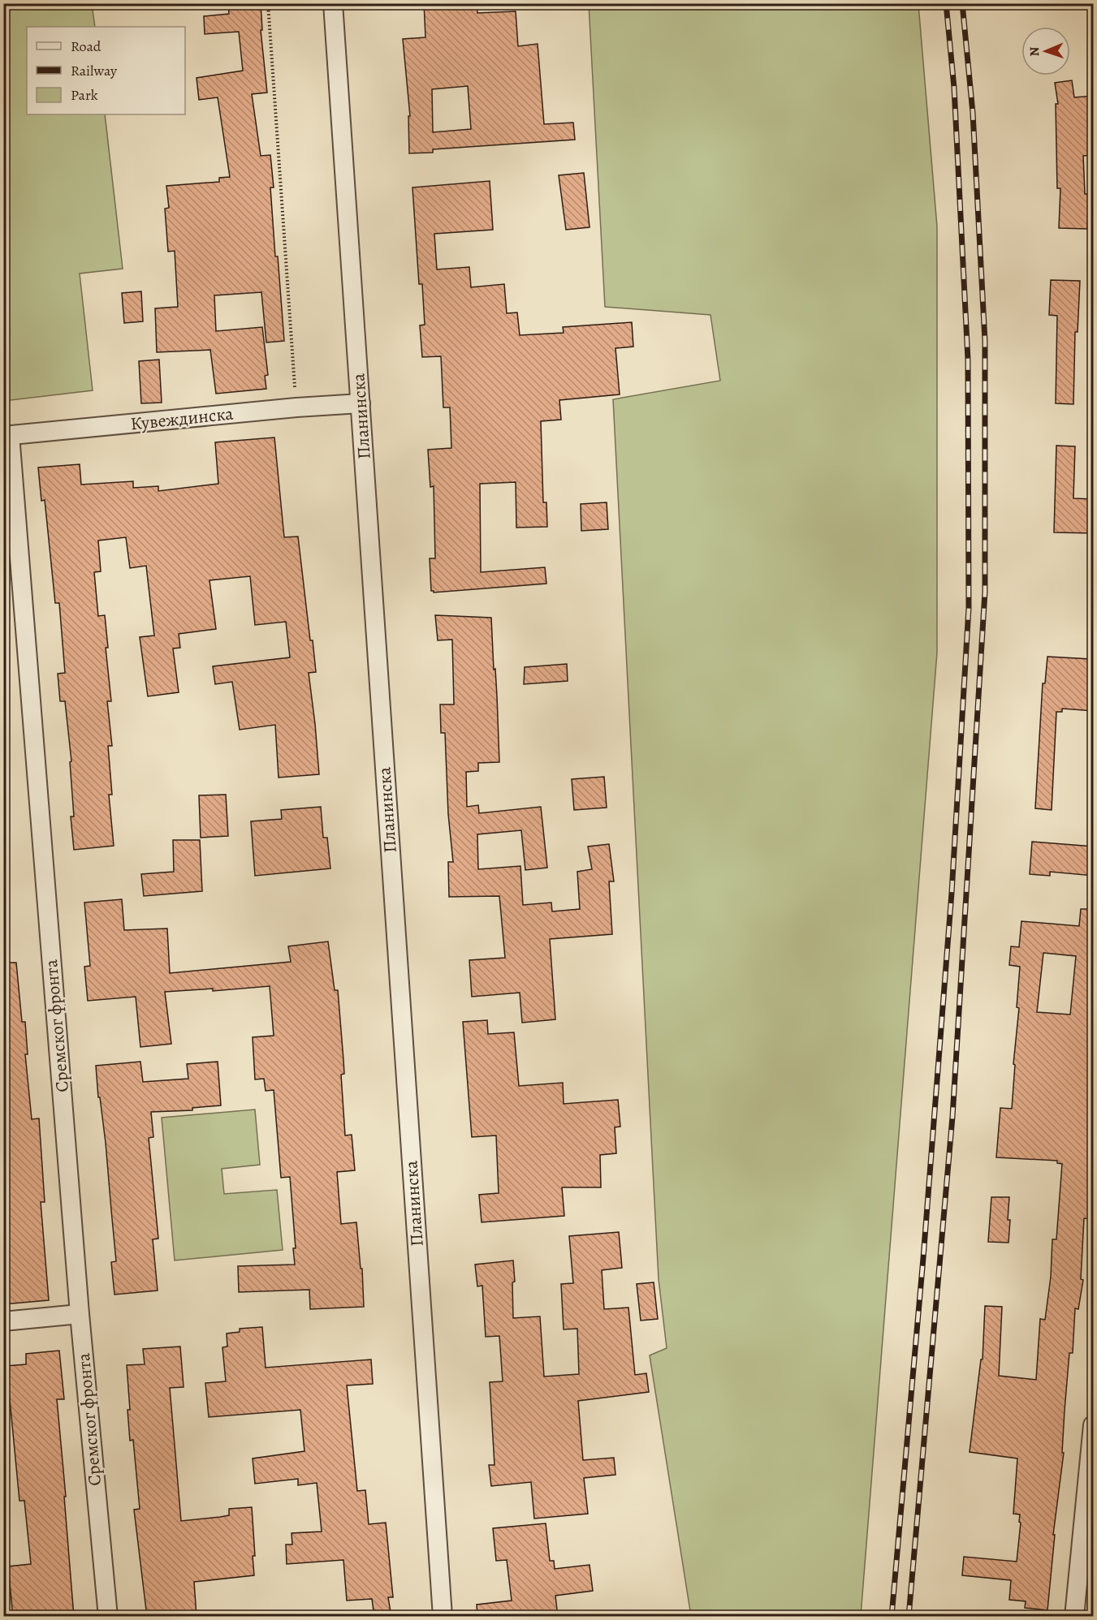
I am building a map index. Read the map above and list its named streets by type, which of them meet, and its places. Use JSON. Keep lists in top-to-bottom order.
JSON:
{
  "streets": {
    "street": ["Планинска", "Кувеждинска", "Сремског фронта"]
  },
  "crossings": [
    ["Планинска", "Кувеждинска"],
    ["Кувеждинска", "Сремског фронта"]
  ],
  "legend": ["Road", "Railway", "Park"],
  "north": "left"
}
